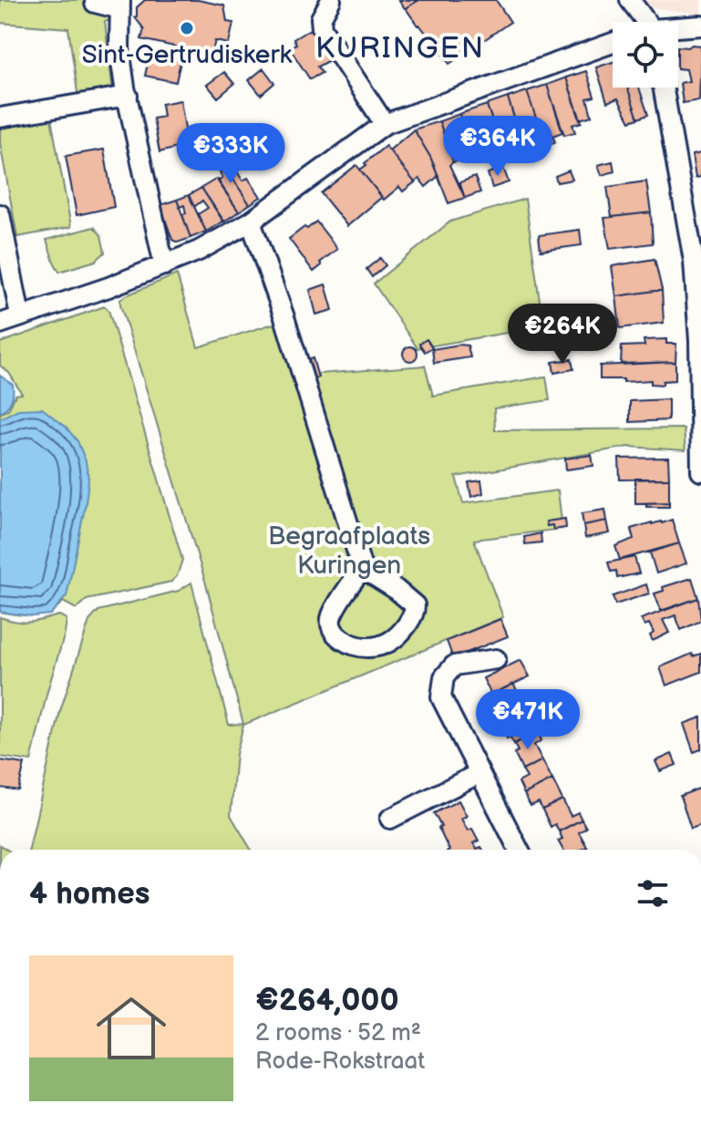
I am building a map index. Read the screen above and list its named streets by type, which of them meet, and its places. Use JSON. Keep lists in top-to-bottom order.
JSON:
{
  "districts": ["KURINGEN"],
  "parks": ["Begraafplaats Kuringen"],
  "places": ["Sint-Gertrudiskerk"],
  "page": {
    "price": [
      "€364K",
      "€333K",
      "€264K",
      "€471K"
    ],
    "heading": "4 homes",
    "list": [
      {
        "name": "€264,000",
        "note": "2 rooms · 52 m² · Rode-Rokstraat"
      }
    ]
  }
}
